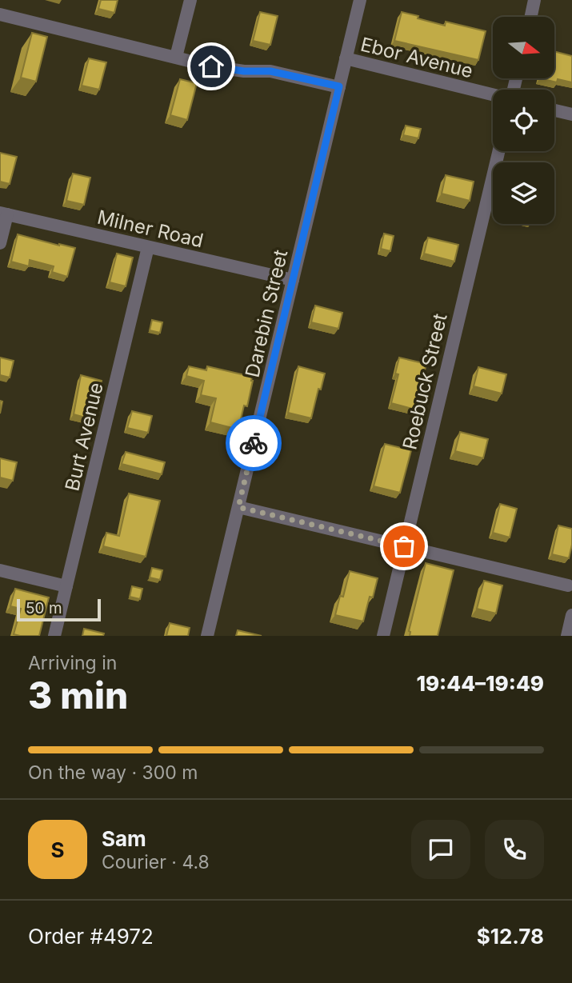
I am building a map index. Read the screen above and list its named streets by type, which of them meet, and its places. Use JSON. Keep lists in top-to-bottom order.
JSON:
{
  "streets": {
    "street": [
      "Ebor Avenue",
      "Milner Road",
      "Darebin Street",
      "Roebuck Street",
      "Burt Avenue"
    ]
  },
  "crossings": [
    ["Ebor Avenue", "Darebin Street"],
    ["Milner Road", "Darebin Street"],
    ["Milner Road", "Burt Avenue"]
  ],
  "scale_bar": "50 m",
  "north": "right",
  "page": {
    "scale": "50 m",
    "heading": ["3 min", "Arriving in", "19:44–19:49"],
    "panel": [
      "Sam",
      "Courier · 4.8",
      "Order #4972",
      "$12.78"
    ],
    "bar": "On the way · 300 m",
    "round": "S"
  }
}
